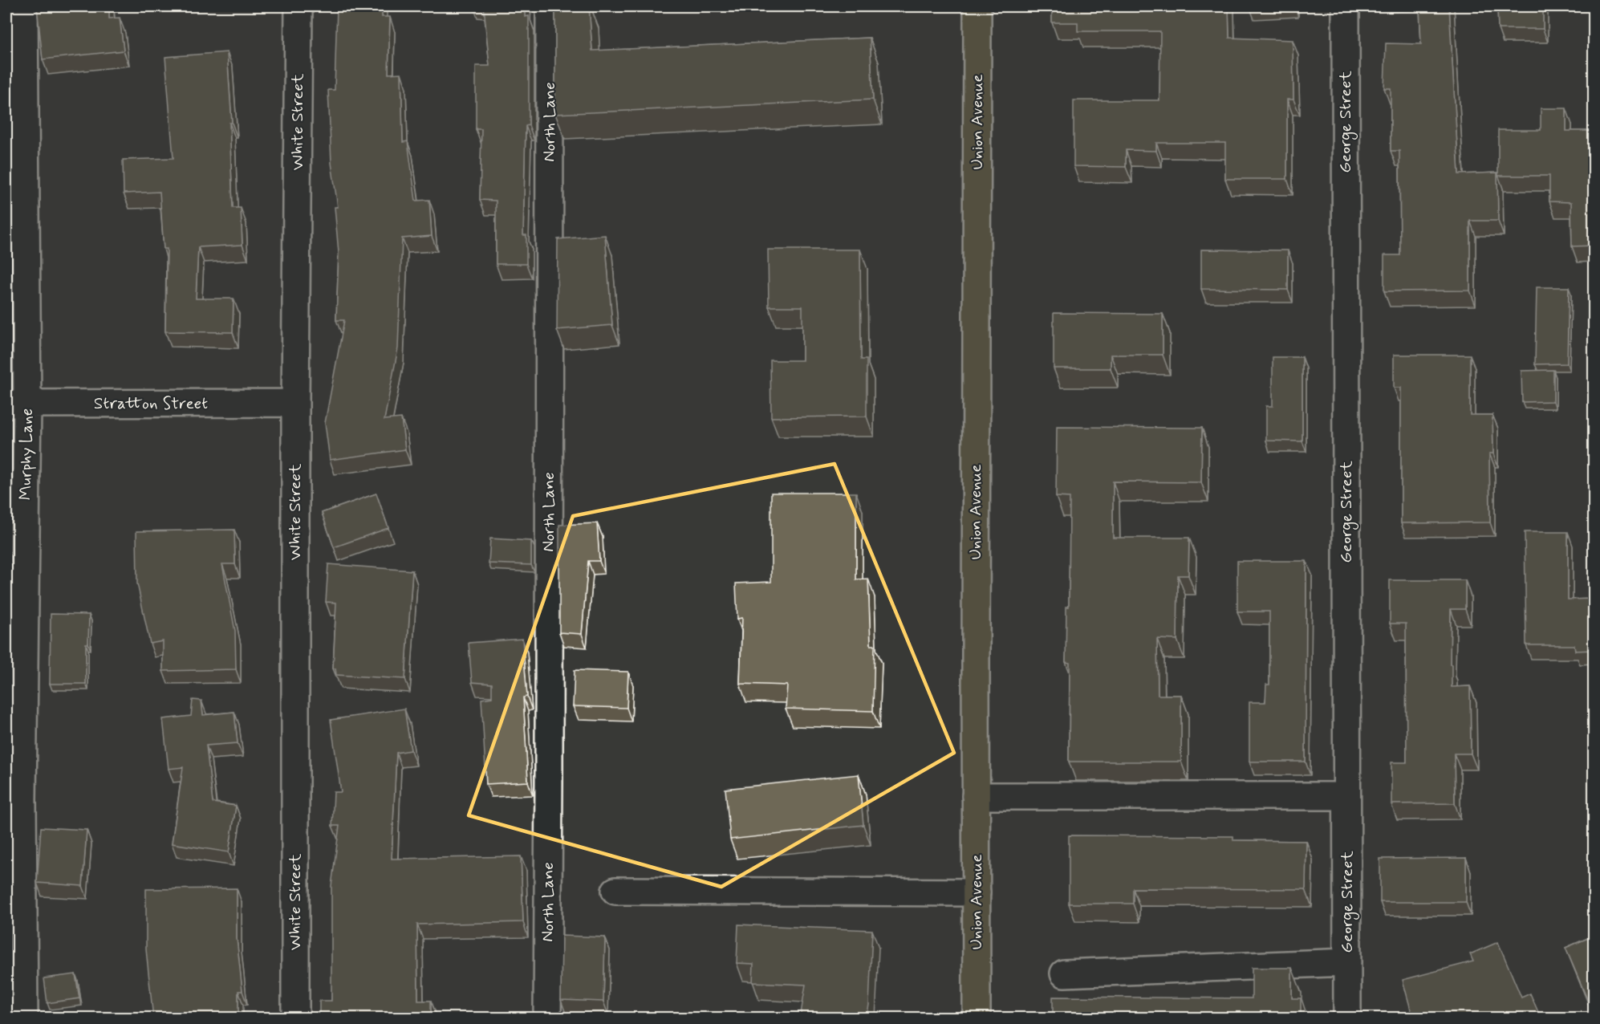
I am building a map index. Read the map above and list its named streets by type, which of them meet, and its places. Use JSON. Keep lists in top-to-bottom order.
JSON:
{
  "streets": {
    "main road": ["Union Avenue"],
    "street": [
      "White Street",
      "North Lane",
      "George Street",
      "Stratton Street",
      "Murphy Lane"
    ]
  },
  "crossings": [
    ["White Street", "Stratton Street"],
    ["Stratton Street", "Murphy Lane"]
  ]
}
